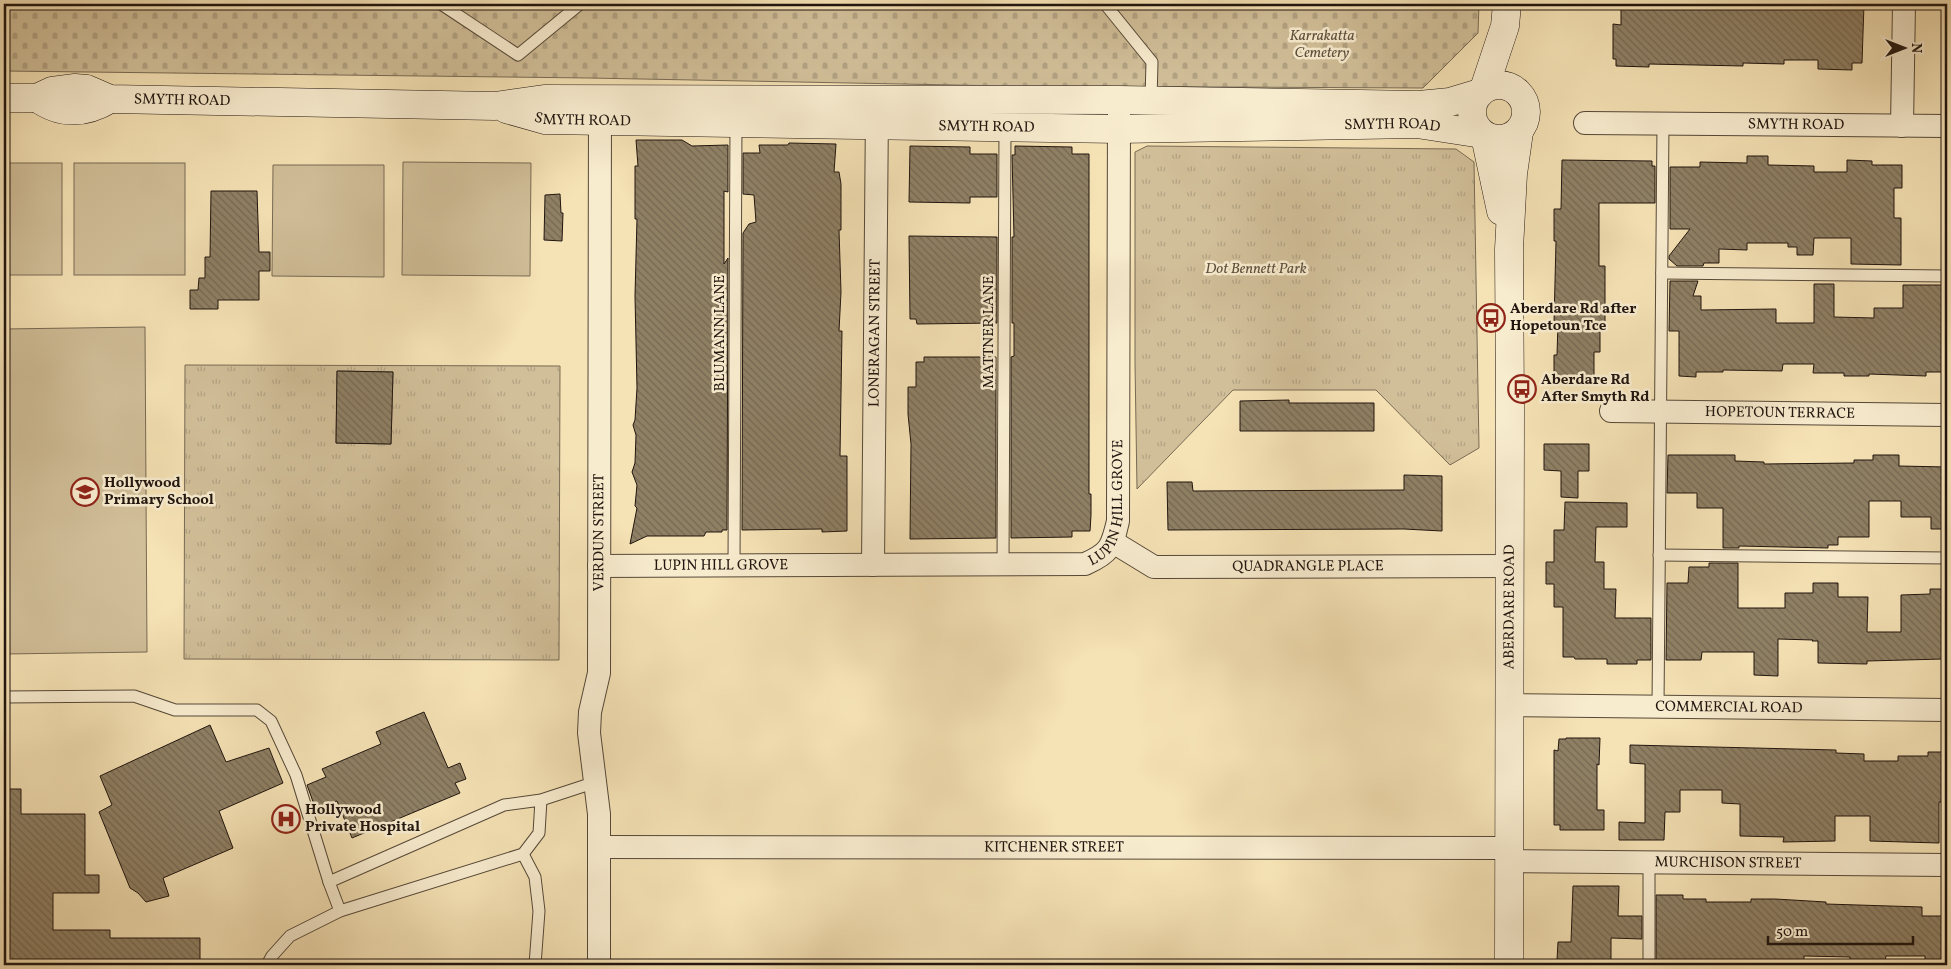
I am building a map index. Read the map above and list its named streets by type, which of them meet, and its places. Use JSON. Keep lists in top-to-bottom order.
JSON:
{
  "streets": {
    "main road": ["SMYTH ROAD", "ABERDARE ROAD"],
    "street": [
      "LONERAGAN STREET",
      "HOPETOUN TERRACE",
      "LUPIN HILL GROVE",
      "VERDUN STREET",
      "QUADRANGLE PLACE",
      "COMMERCIAL ROAD",
      "KITCHENER STREET",
      "MURCHISON STREET"
    ],
    "lane": ["MATTNER LANE", "BLUMANN LANE"]
  },
  "crossings": [
    ["SMYTH ROAD", "MATTNER LANE"],
    ["SMYTH ROAD", "BLUMANN LANE"],
    ["SMYTH ROAD", "LONERAGAN STREET"],
    ["SMYTH ROAD", "LUPIN HILL GROVE"],
    ["SMYTH ROAD", "VERDUN STREET"],
    ["SMYTH ROAD", "ABERDARE ROAD"],
    ["MATTNER LANE", "LUPIN HILL GROVE"],
    ["BLUMANN LANE", "LUPIN HILL GROVE"],
    ["LONERAGAN STREET", "LUPIN HILL GROVE"],
    ["LUPIN HILL GROVE", "VERDUN STREET"],
    ["LUPIN HILL GROVE", "QUADRANGLE PLACE"],
    ["VERDUN STREET", "KITCHENER STREET"],
    ["QUADRANGLE PLACE", "ABERDARE ROAD"],
    ["ABERDARE ROAD", "COMMERCIAL ROAD"],
    ["ABERDARE ROAD", "KITCHENER STREET"],
    ["ABERDARE ROAD", "MURCHISON STREET"],
    ["KITCHENER STREET", "MURCHISON STREET"]
  ],
  "parks": ["Karrakatta Cemetery", "Dot Bennett Park"],
  "places": {
    "bus stop": ["Aberdare Rd after Hopetoun Tce", "Aberdare Rd After Smyth Rd"],
    "school or university": ["Hollywood Primary School"],
    "hospital": ["Hollywood Private Hospital"]
  },
  "scale_bar": "50 m",
  "north": "right"
}
